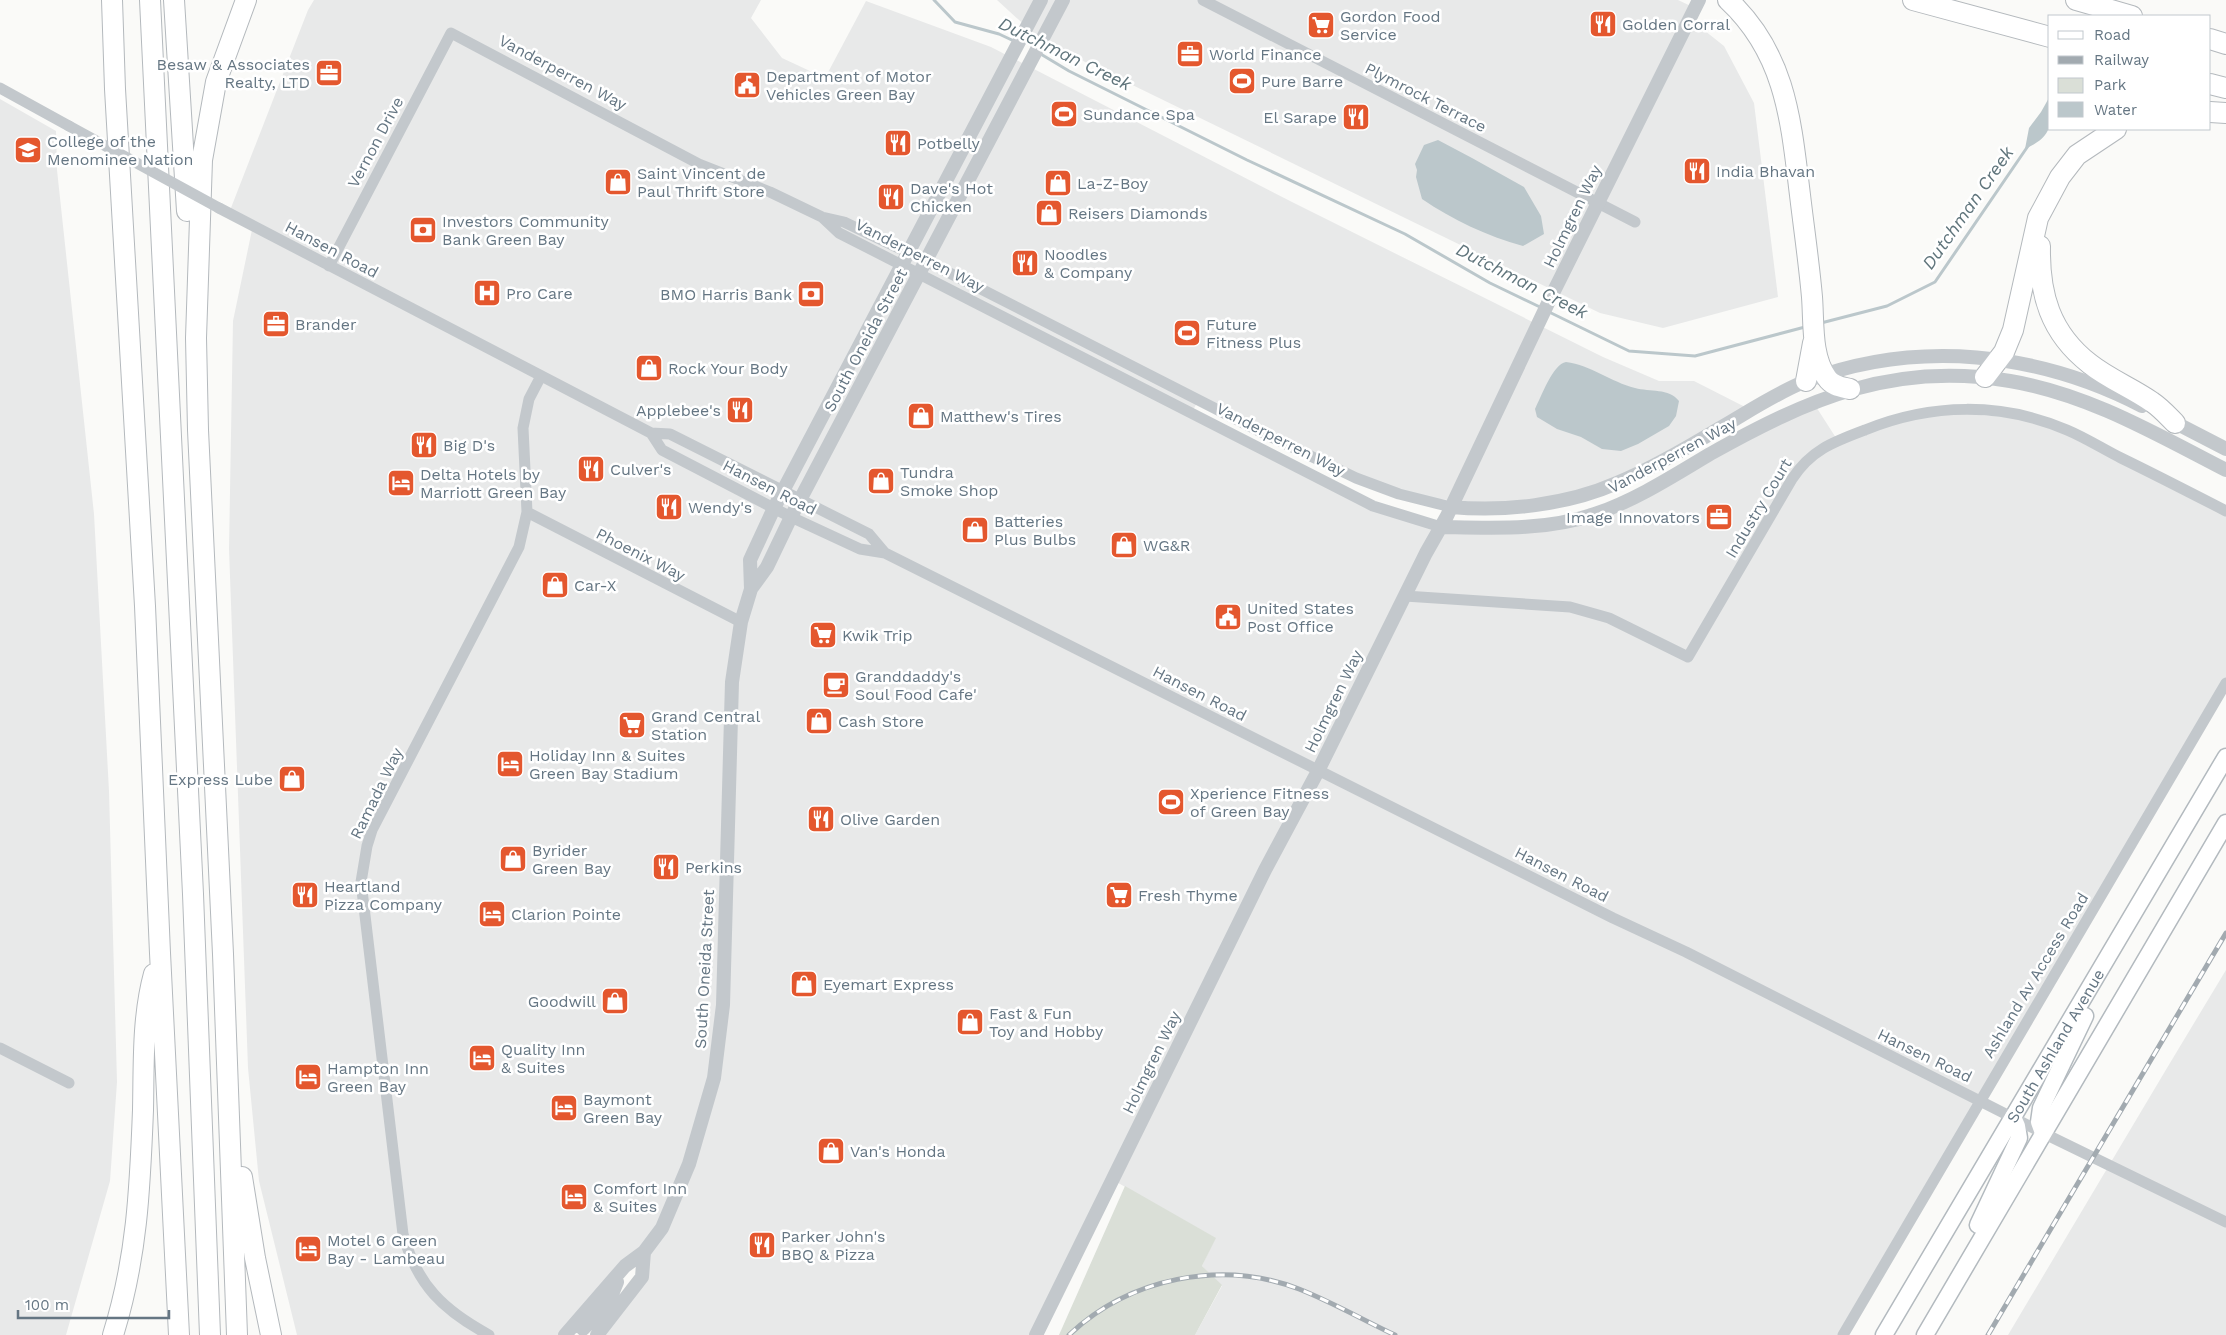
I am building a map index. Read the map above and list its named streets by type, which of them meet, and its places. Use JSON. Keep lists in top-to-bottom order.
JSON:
{
  "streets": {
    "main road": ["South Ashland Avenue"],
    "street": [
      "Vanderperren Way",
      "Plymrock Terrace",
      "Vernon Drive",
      "Holmgren Way",
      "Hansen Road",
      "South Oneida Street",
      "Industry Court",
      "Phoenix Way",
      "Ramada Way",
      "Ashland Av Access Road"
    ]
  },
  "crossings": [
    ["Vanderperren Way", "Vernon Drive"],
    ["Vanderperren Way", "Holmgren Way"],
    ["Vanderperren Way", "South Oneida Street"],
    ["Plymrock Terrace", "Holmgren Way"],
    ["Vernon Drive", "Hansen Road"],
    ["Holmgren Way", "Hansen Road"],
    ["Holmgren Way", "Industry Court"],
    ["Hansen Road", "South Oneida Street"],
    ["Hansen Road", "Ramada Way"],
    ["Hansen Road", "Ashland Av Access Road"],
    ["Hansen Road", "South Ashland Avenue"],
    ["South Oneida Street", "Phoenix Way"],
    ["Phoenix Way", "Ramada Way"]
  ],
  "water": ["Dutchman Creek"],
  "places": {
    "restaurant": [
      "Golden Corral",
      "El Sarape",
      "Potbelly",
      "India Bhavan",
      "Dave's Hot Chicken",
      "Noodles & Company",
      "Applebee's",
      "Big D's",
      "Culver's",
      "Wendy's",
      "Olive Garden",
      "Perkins",
      "Heartland Pizza Company",
      "Parker John's BBQ & Pizza"
    ],
    "supermarket": [
      "Gordon Food Service",
      "Kwik Trip",
      "Grand Central Station",
      "Fresh Thyme"
    ],
    "office": [
      "World Finance",
      "Besaw & Associates Realty, LTD",
      "Brander",
      "Image Innovators"
    ],
    "sports": [
      "Pure Barre",
      "Sundance Spa",
      "Future Fitness Plus",
      "Xperience Fitness of Green Bay"
    ],
    "public building": ["Department of Motor Vehicles Green Bay", "United States Post Office"],
    "school or university": ["College of the Menominee Nation"],
    "shop": [
      "Saint Vincent de Paul Thrift Store",
      "La-Z-Boy",
      "Reisers Diamonds",
      "Rock Your Body",
      "Matthew's Tires",
      "Tundra Smoke Shop",
      "Batteries Plus Bulbs",
      "WG&R",
      "Car-X",
      "Cash Store",
      "Express Lube",
      "Byrider Green Bay",
      "Eyemart Express",
      "Goodwill",
      "Fast & Fun Toy and Hobby",
      "Van's Honda"
    ],
    "bank": ["Investors Community Bank Green Bay", "BMO Harris Bank"],
    "hospital": ["Pro Care"],
    "hotel": [
      "Delta Hotels by Marriott Green Bay",
      "Holiday Inn & Suites Green Bay Stadium",
      "Clarion Pointe",
      "Quality Inn & Suites",
      "Hampton Inn Green Bay",
      "Baymont Green Bay",
      "Comfort Inn & Suites",
      "Motel 6 Green Bay - Lambeau"
    ],
    "cafe": ["Granddaddy's Soul Food Cafe'"]
  },
  "legend": [
    "Road",
    "Railway",
    "Park",
    "Water"
  ],
  "scale_bar": "100 m"
}
